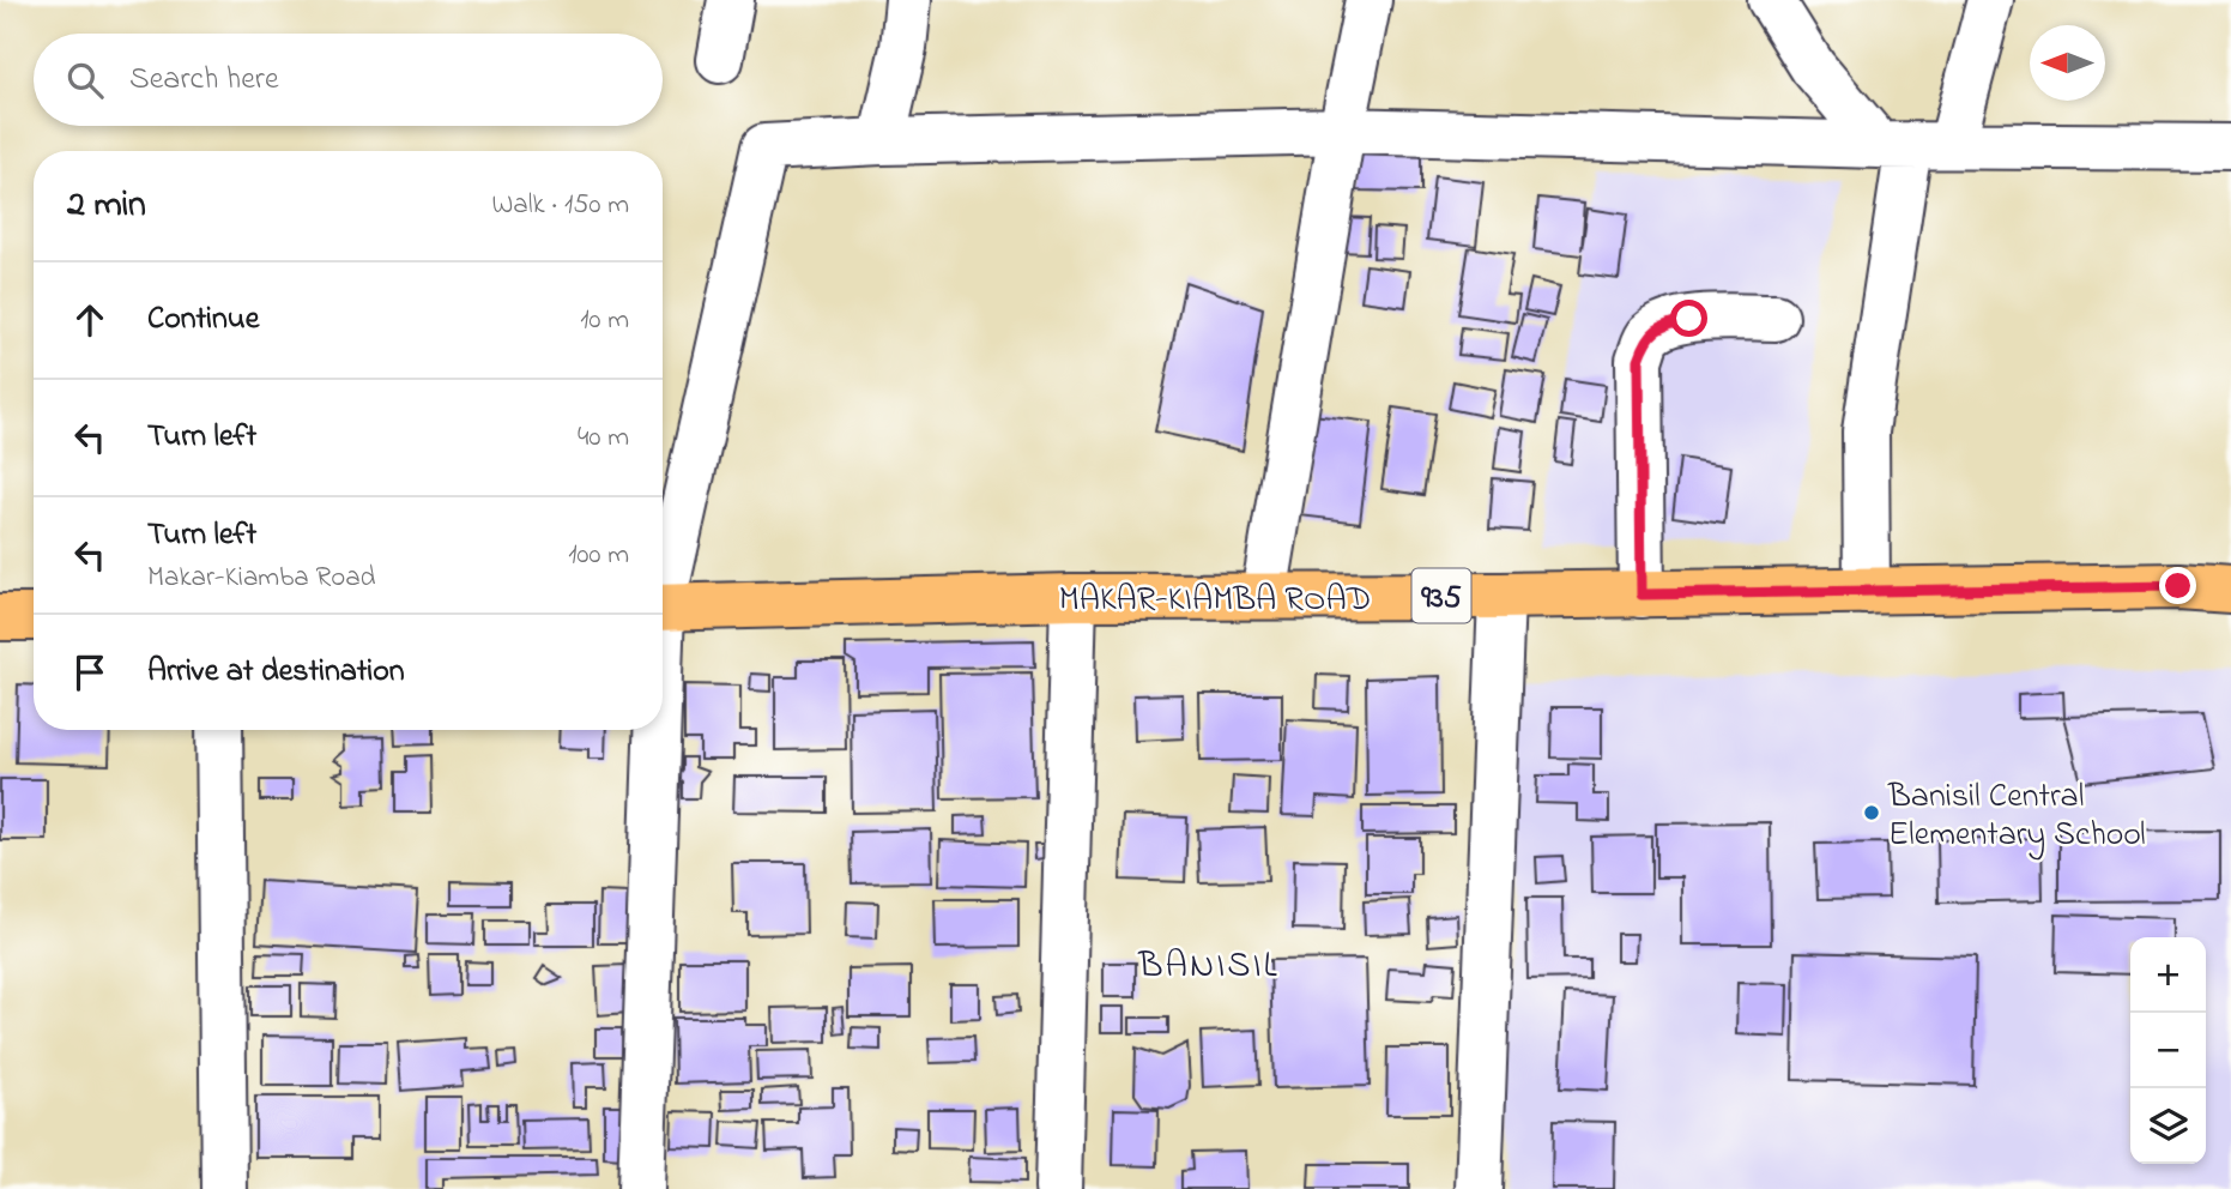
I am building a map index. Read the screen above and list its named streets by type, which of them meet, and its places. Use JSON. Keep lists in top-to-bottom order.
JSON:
{
  "streets": {
    "main road": ["935", "MAKAR-KIAMBA ROAD"]
  },
  "districts": ["BANISIL"],
  "places": ["Banisil Central Elementary School"],
  "north": "left",
  "page": {
    "search": "Search here",
    "heading": ["2 min", "Walk · 150 m"],
    "list": [
      ["Continue", "10 m"],
      ["Turn left", "40 m"],
      ["Turn left", "Makar-Kiamba Road", "100 m"],
      "Arrive at destination"
    ],
    "map_buttons": ["+", "−"]
  }
}
